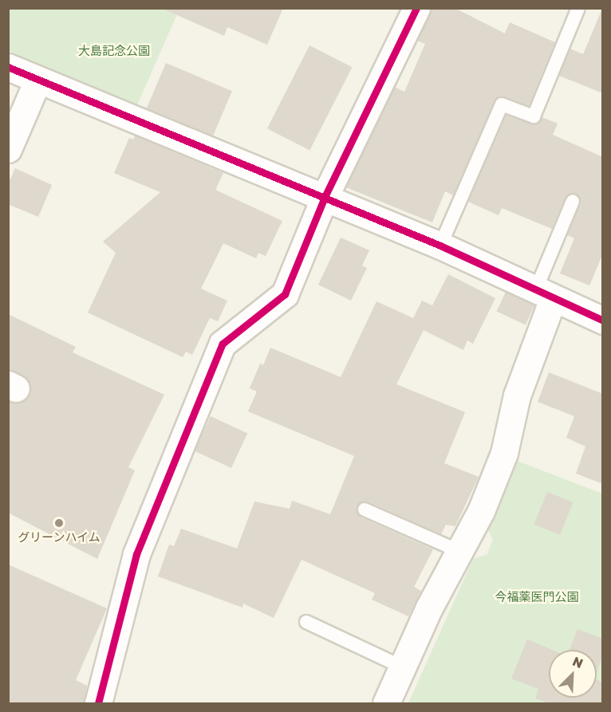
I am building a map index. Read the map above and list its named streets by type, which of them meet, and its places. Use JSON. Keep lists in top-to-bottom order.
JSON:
{
  "parks": ["大島記念公園", "今福薬医門公園"],
  "places": ["グリーンハイム"],
  "north": "top right"
}
